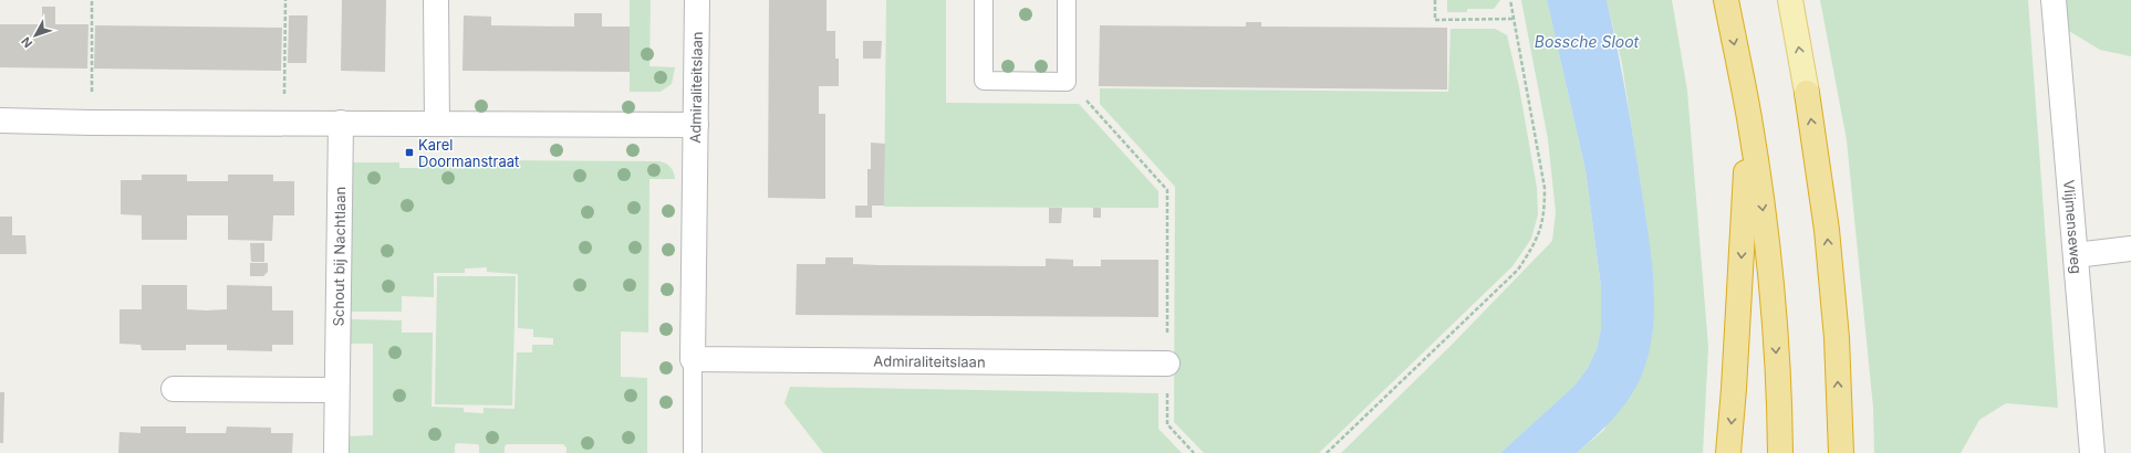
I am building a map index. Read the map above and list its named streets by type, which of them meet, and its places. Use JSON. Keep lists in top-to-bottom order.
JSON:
{
  "streets": {
    "street": ["Admiraliteitslaan", "Vlijmenseweg", "Schout bij Nachtlaan"]
  },
  "water": ["Bossche Sloot"],
  "places": {
    "transit": ["Karel Doormanstraat"]
  },
  "north": "bottom left"
}
